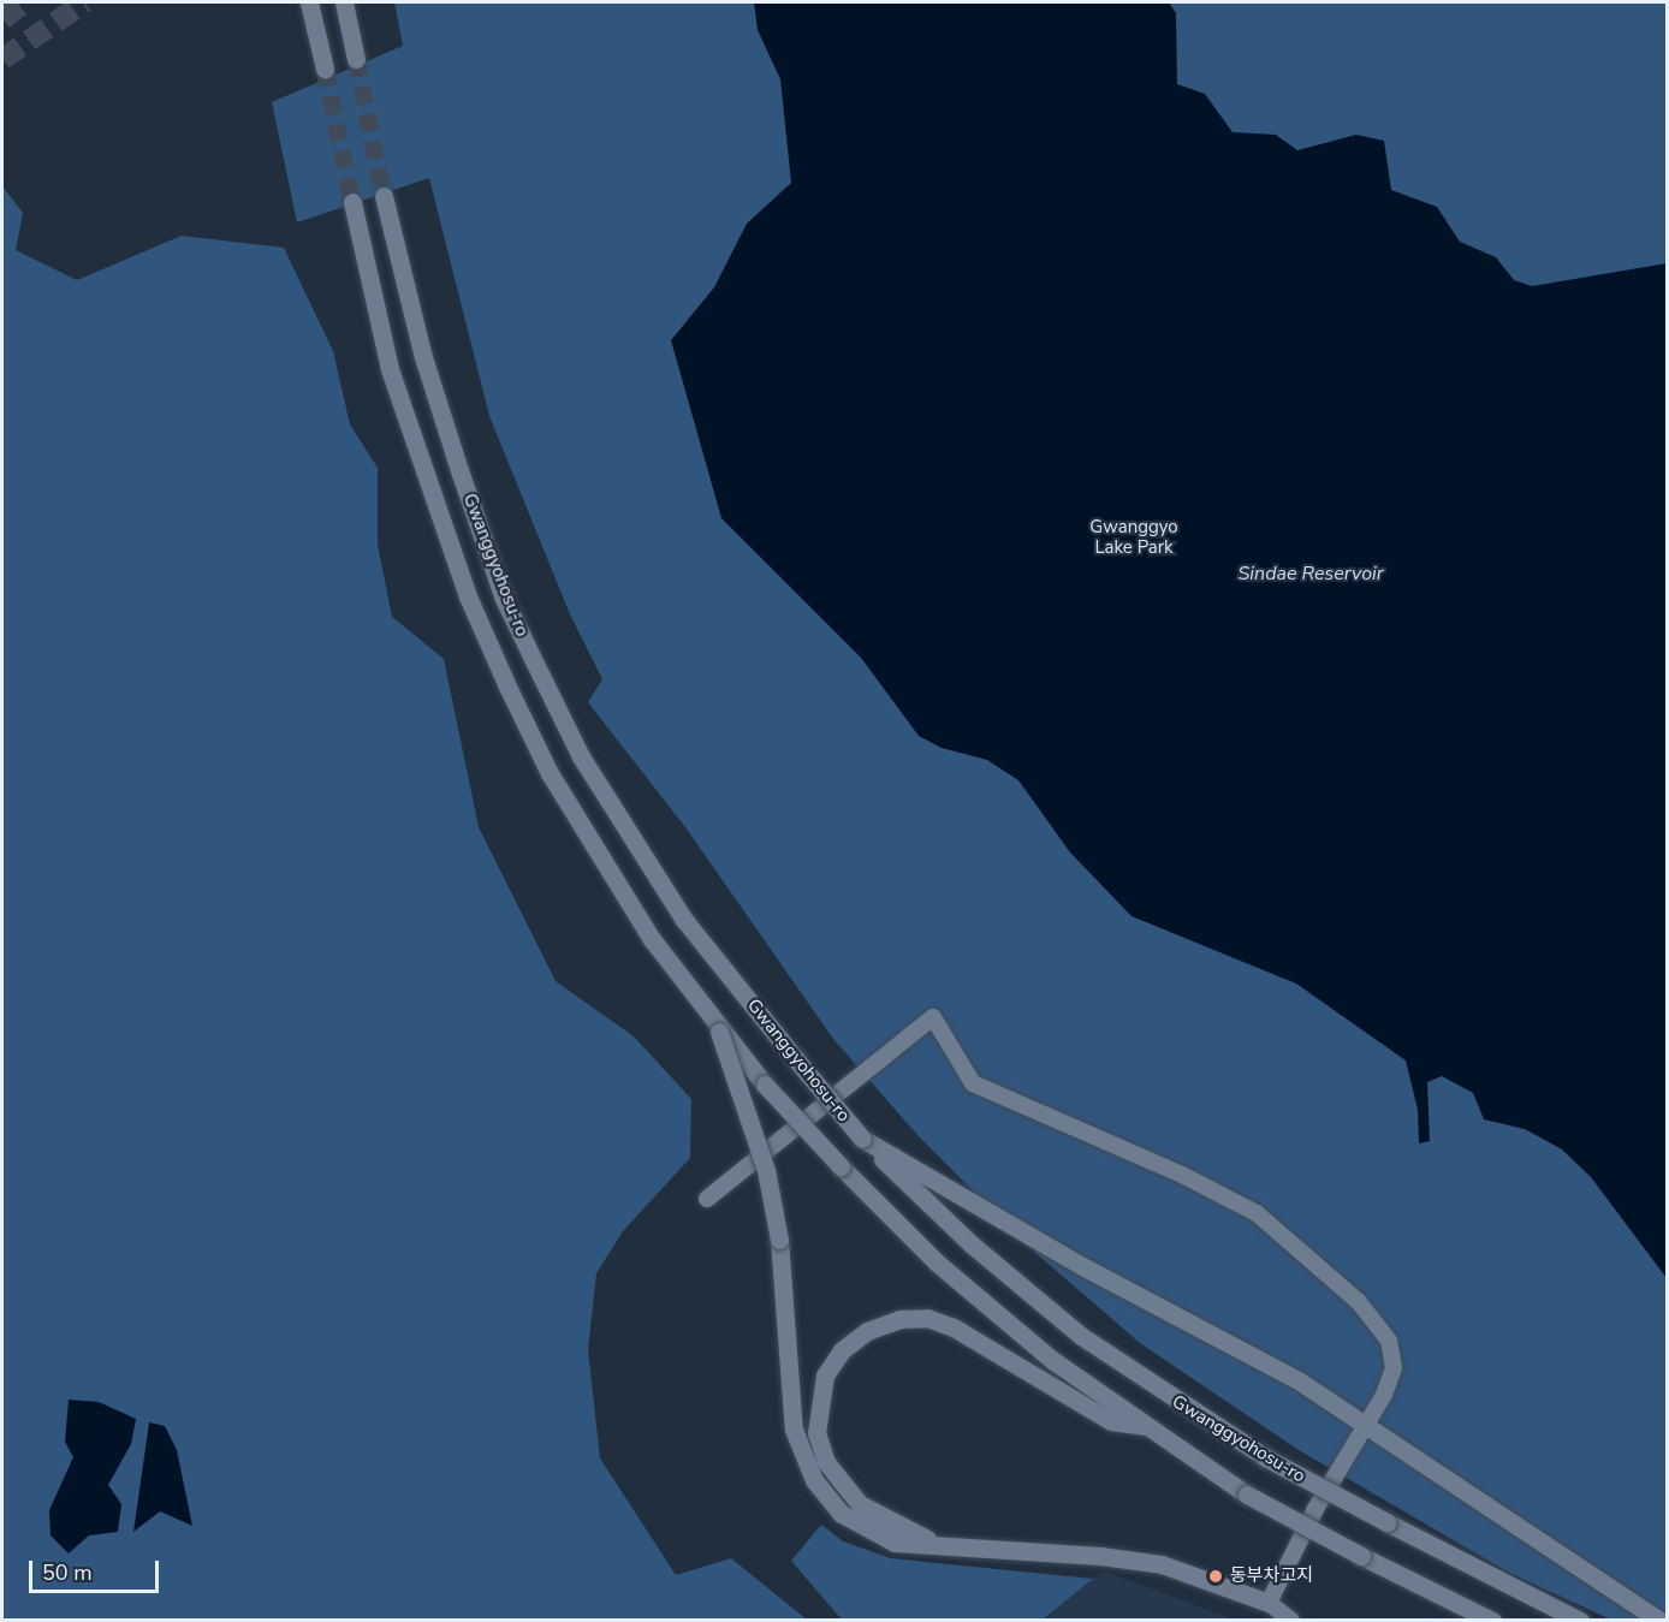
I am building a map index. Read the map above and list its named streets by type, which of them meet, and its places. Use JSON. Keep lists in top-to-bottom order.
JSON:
{
  "streets": {
    "main road": ["Gwanggyohosu-ro"]
  },
  "water": ["Sindae Reservoir"],
  "parks": ["Gwanggyo Lake Park"],
  "places": ["동부차고지"],
  "scale_bar": "50 m"
}
